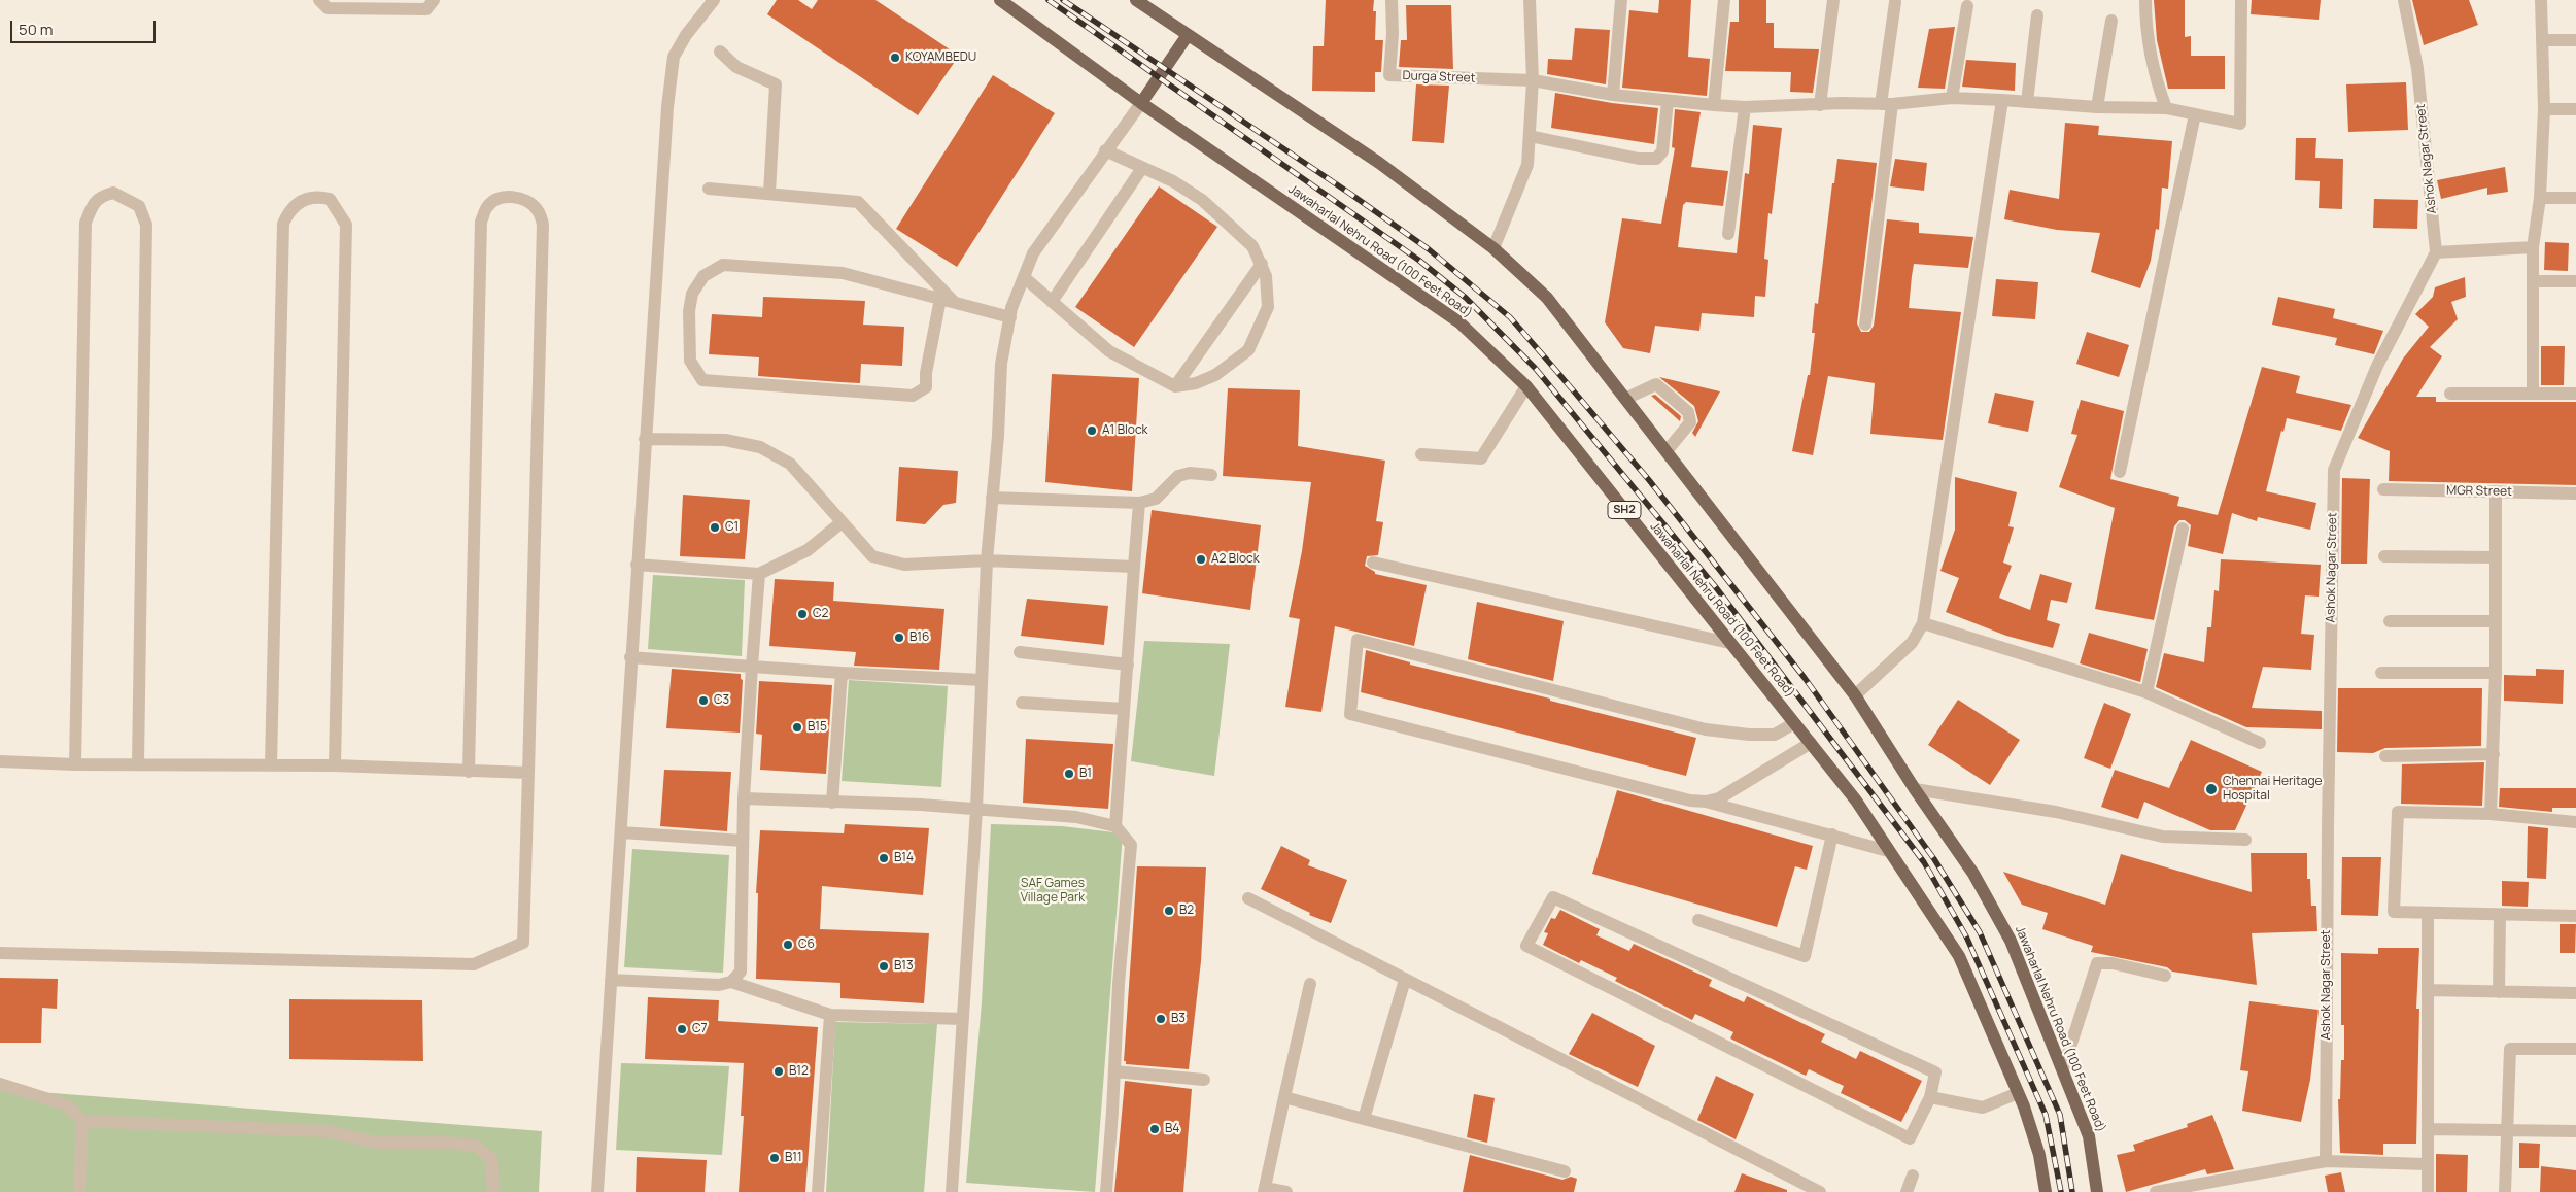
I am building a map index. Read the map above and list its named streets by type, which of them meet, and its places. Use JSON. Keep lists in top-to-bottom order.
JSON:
{
  "streets": {
    "main road": ["Jawaharlal Nehru Road (100 Feet Road)", "SH2"],
    "street": ["Durga Street", "Ashok Nagar Street", "MGR Street"]
  },
  "parks": ["SAF Games Village Park"],
  "places": [
    "KOYAMBEDU",
    "A1 Block",
    "C1",
    "A2 Block",
    "C2",
    "B16",
    "C3",
    "B15",
    "B1",
    "Chennai Heritage Hospital",
    "B14",
    "B2",
    "C6",
    "B13",
    "B3",
    "C7",
    "B12",
    "B4",
    "B11"
  ],
  "scale_bar": "50 m"
}
